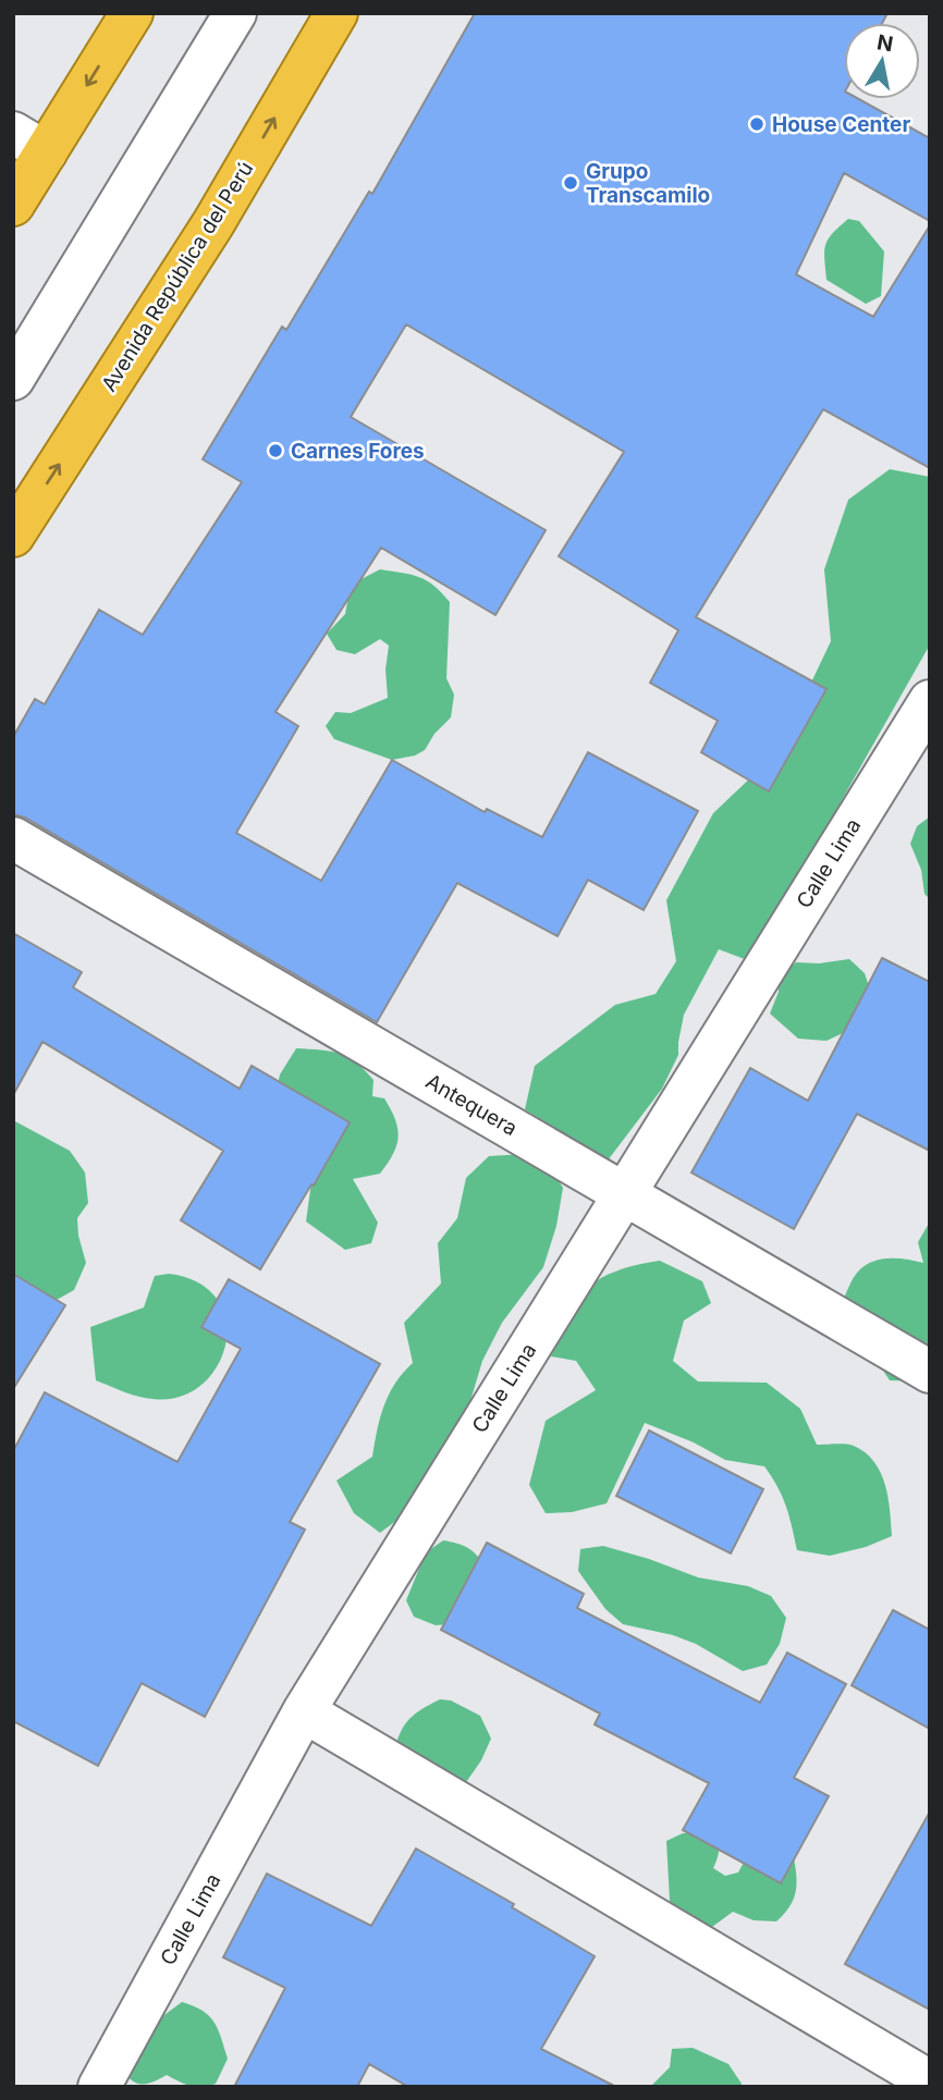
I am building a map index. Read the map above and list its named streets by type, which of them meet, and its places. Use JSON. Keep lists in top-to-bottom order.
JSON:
{
  "streets": {
    "highway": ["Avenida República del Perú"],
    "street": ["Calle Lima", "Antequera"]
  },
  "crossings": [
    ["Calle Lima", "Antequera"]
  ],
  "places": ["House Center", "Grupo Transcamilo", "Carnes Fores"],
  "north": "top"
}
